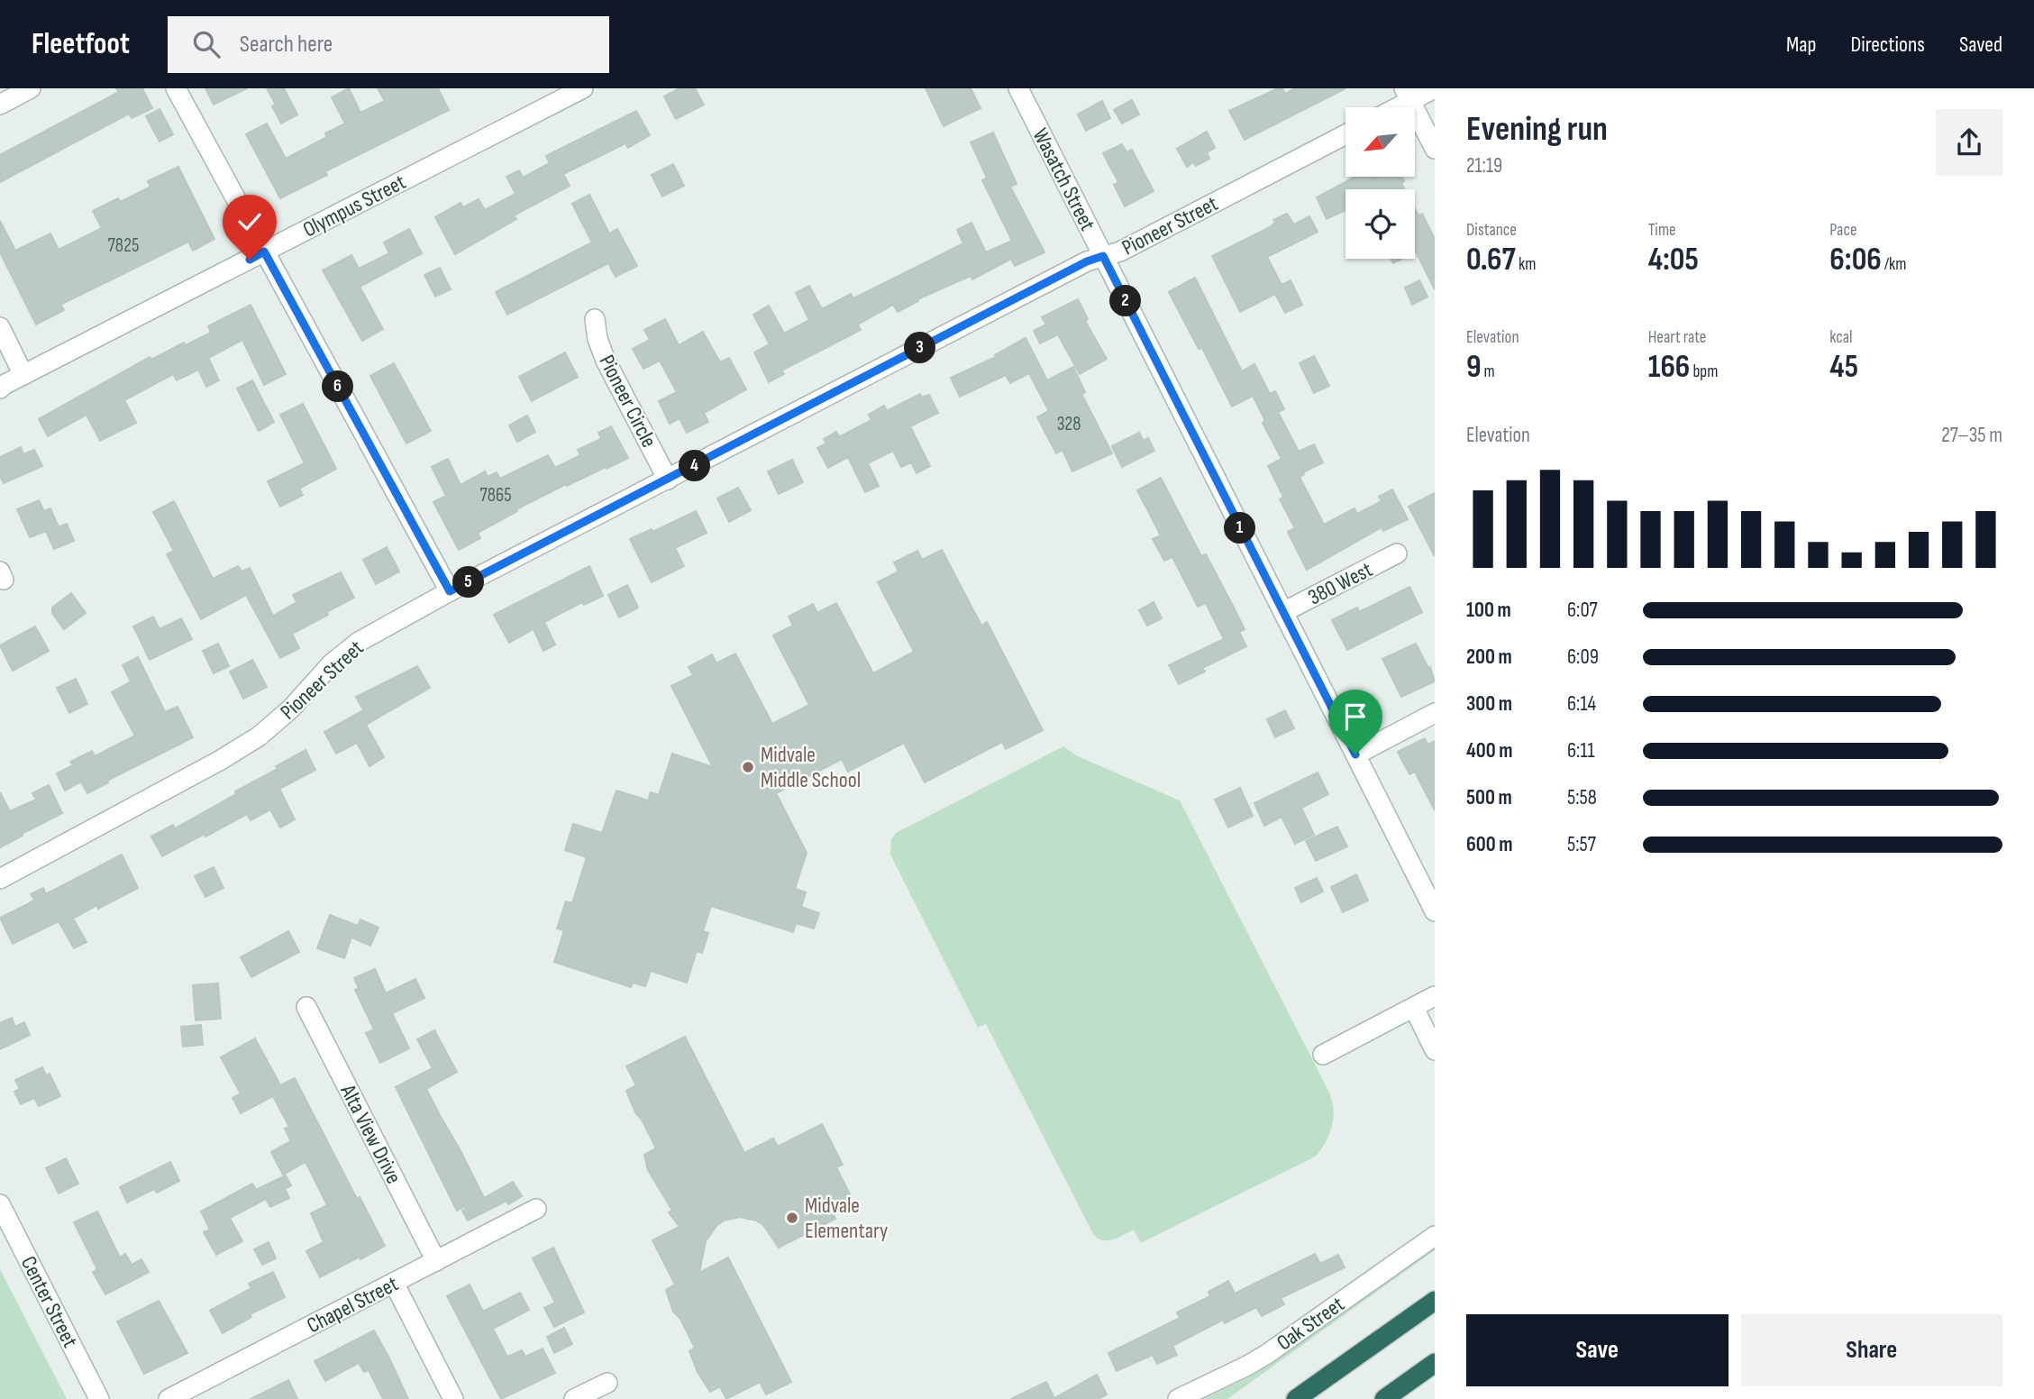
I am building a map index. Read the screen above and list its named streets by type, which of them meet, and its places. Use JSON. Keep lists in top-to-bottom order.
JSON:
{
  "streets": {
    "street": [
      "Wasatch Street",
      "Olympus Street",
      "Pioneer Street",
      "Pioneer Circle",
      "380 West",
      "Alta View Drive",
      "Center Street",
      "Chapel Street",
      "Oak Street"
    ]
  },
  "crossings": [
    ["Wasatch Street", "Pioneer Street"],
    ["Wasatch Street", "380 West"],
    ["Pioneer Street", "Pioneer Circle"],
    ["Alta View Drive", "Chapel Street"]
  ],
  "places": ["Midvale Middle School", "Midvale Elementary"],
  "house_numbers": ["7825", "328", "7865"],
  "north": "bottom left",
  "page": {
    "header": "Fleetfoot",
    "search": "Search here",
    "nav": ["Map", "Directions", "Saved"],
    "heading": ["Evening run", "21:19"],
    "stats": [
      ["Distance", "0.67 km"],
      ["Time", "4:05"],
      ["Pace", "6:06 /km"],
      ["Elevation", "9 m"],
      ["Heart rate", "166 bpm"],
      ["kcal", "45"]
    ],
    "pins": [
      "2",
      "3",
      "6",
      "4",
      "1",
      "5"
    ],
    "chart": ["Elevation", "27–35 m"],
    "list": [
      {
        "name": "100 m",
        "note": "6:07"
      },
      {
        "name": "200 m",
        "note": "6:09"
      },
      {
        "name": "300 m",
        "note": "6:14"
      },
      {
        "name": "400 m",
        "note": "6:11"
      },
      {
        "name": "500 m",
        "note": "5:58"
      },
      {
        "name": "600 m",
        "note": "5:57"
      }
    ],
    "buttons": ["Save", "Share"]
  }
}
